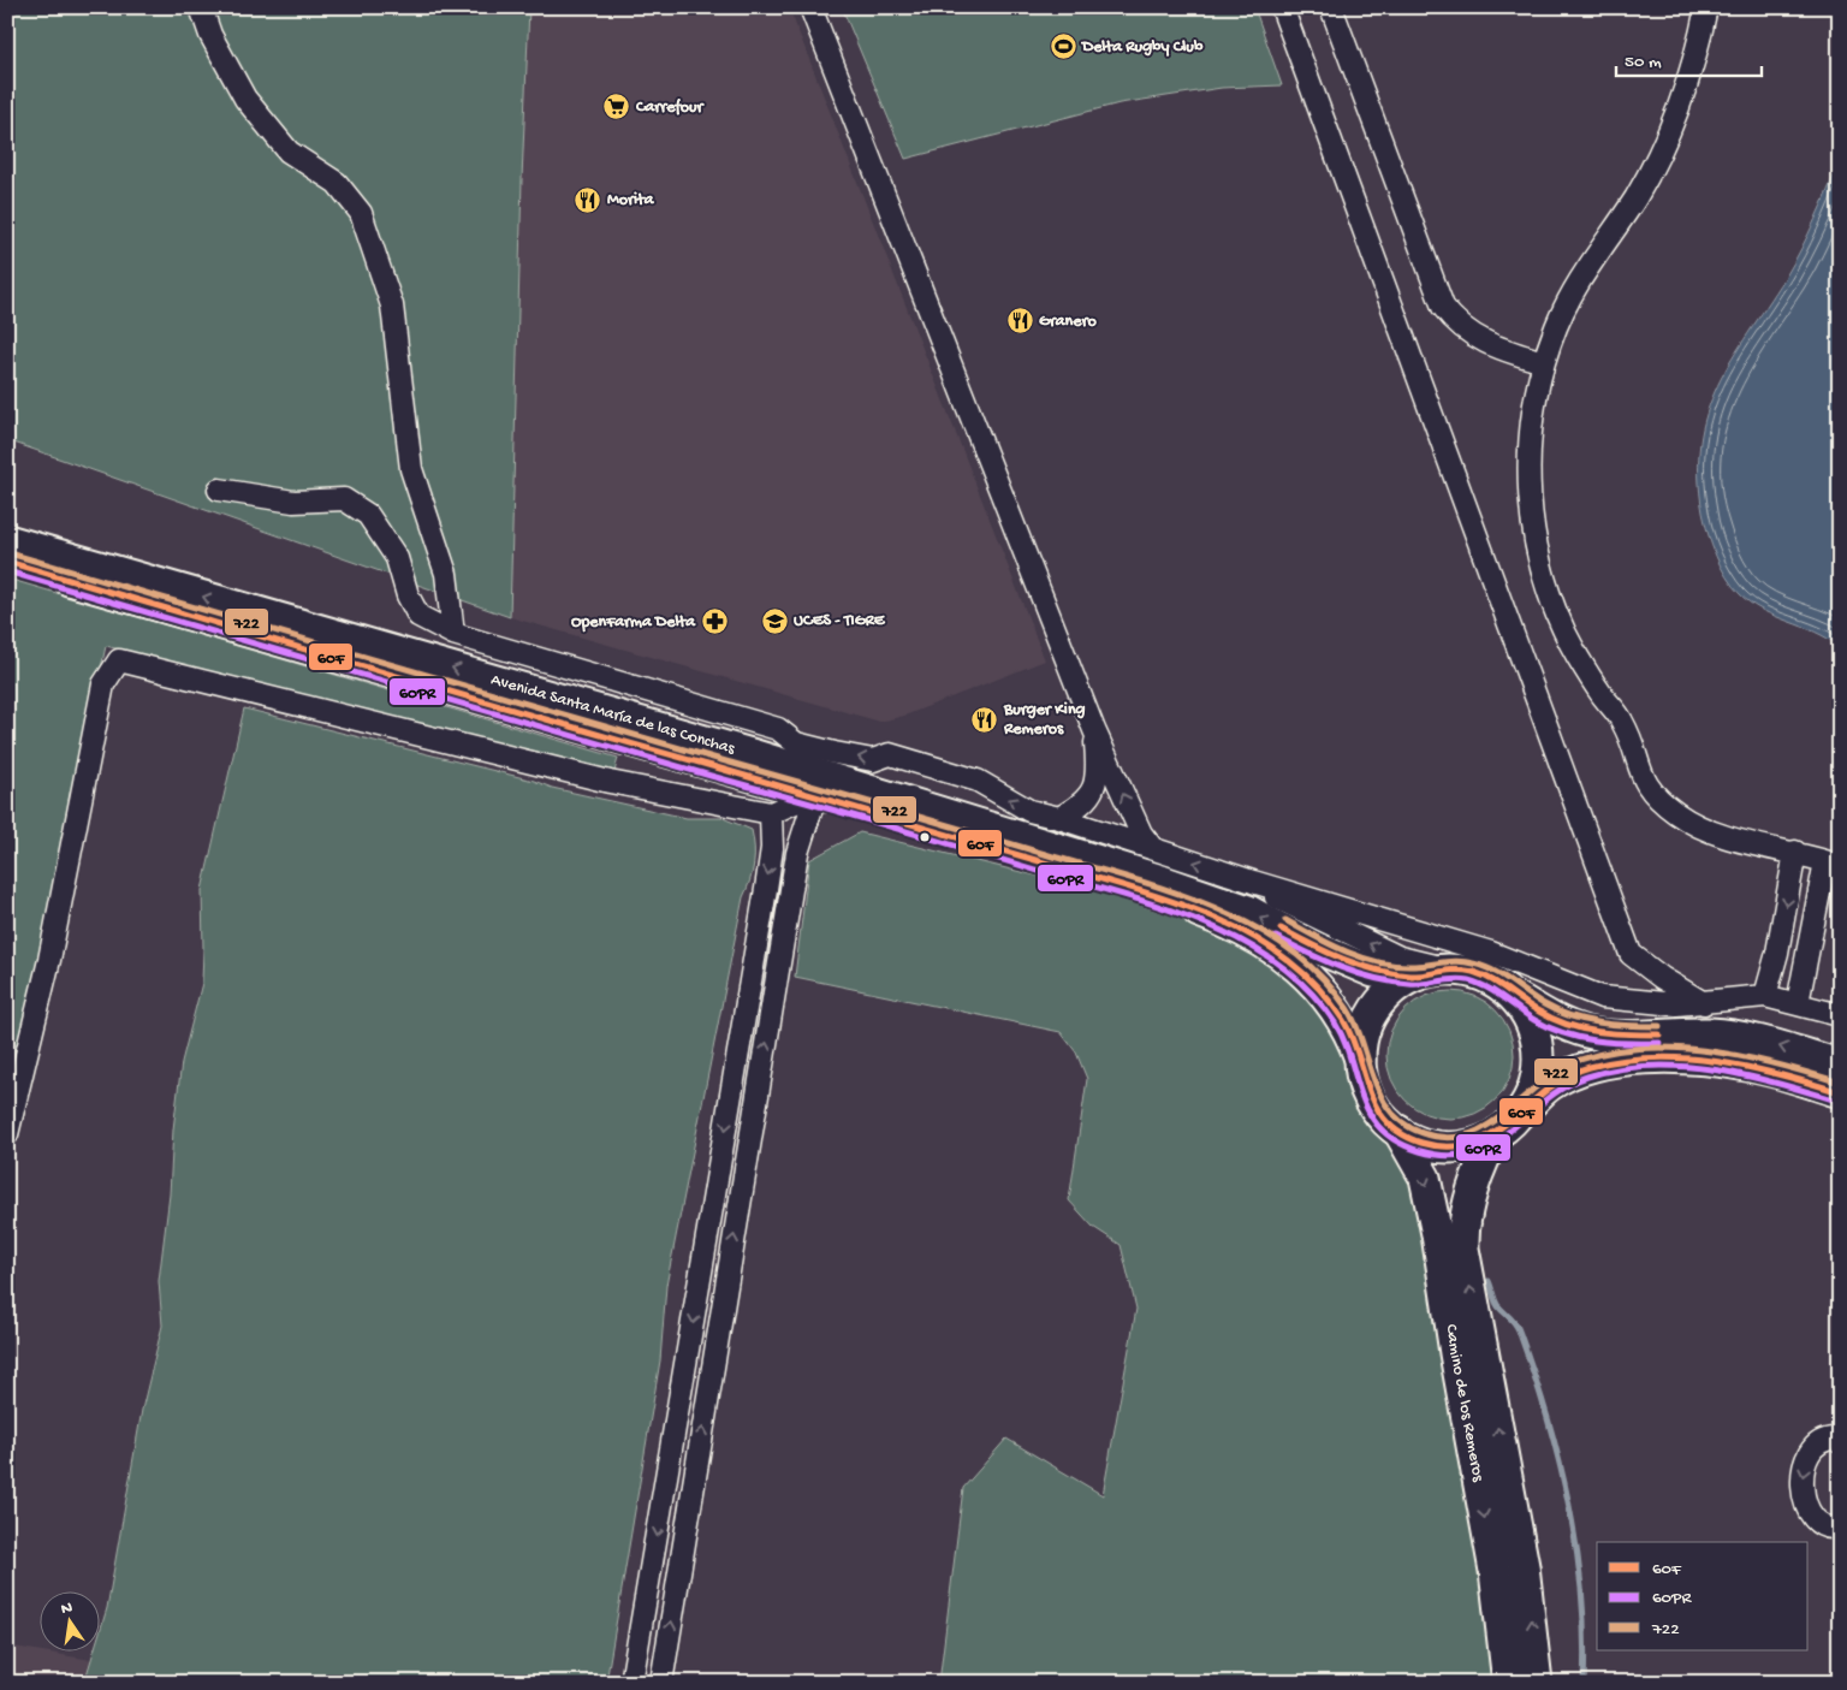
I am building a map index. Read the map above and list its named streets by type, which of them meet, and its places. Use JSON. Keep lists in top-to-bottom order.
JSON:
{
  "streets": {
    "main road": ["Avenida Santa María de las Conchas", "Camino de los Remeros"]
  },
  "crossings": [
    ["Avenida Santa María de las Conchas", "Camino de los Remeros"]
  ],
  "places": {
    "sports": ["Delta Rugby Club"],
    "supermarket": ["Carrefour"],
    "restaurant": ["Morita", "Granero", "Burger King Remeros"],
    "school or university": ["UCES - TIGRE"],
    "pharmacy": ["OpenFarma Delta"]
  },
  "lines": ["transit line 722", "transit line 60F", "transit line 60PR"],
  "legend": ["60F", "60PR", "722"],
  "scale_bar": "50 m",
  "north": "top"
}
